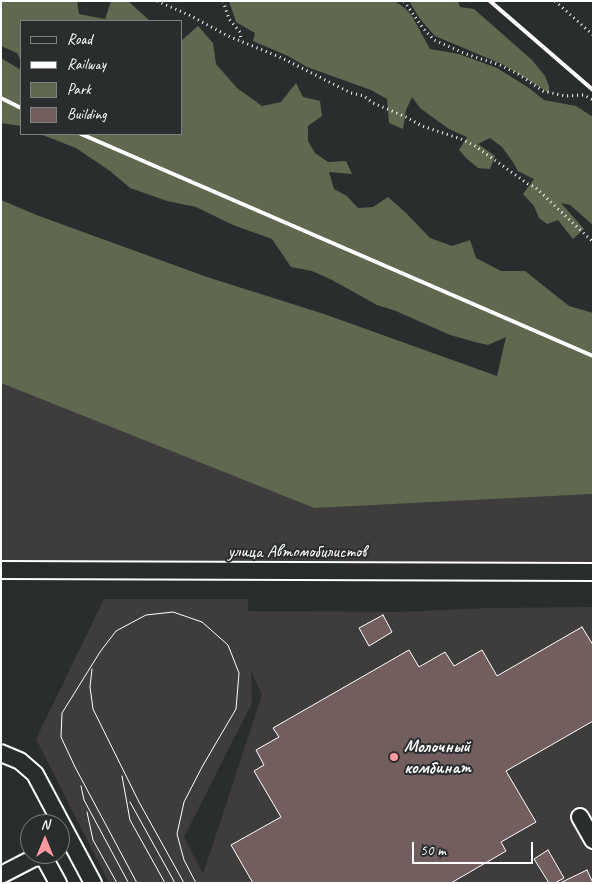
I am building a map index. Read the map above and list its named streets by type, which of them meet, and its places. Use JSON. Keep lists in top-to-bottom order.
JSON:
{
  "streets": {
    "street": ["улица Автомобилистов"]
  },
  "places": ["Молочный комбинат"],
  "legend": [
    "Road",
    "Railway",
    "Park",
    "Building"
  ],
  "scale_bar": "50 m",
  "north": "top"
}
